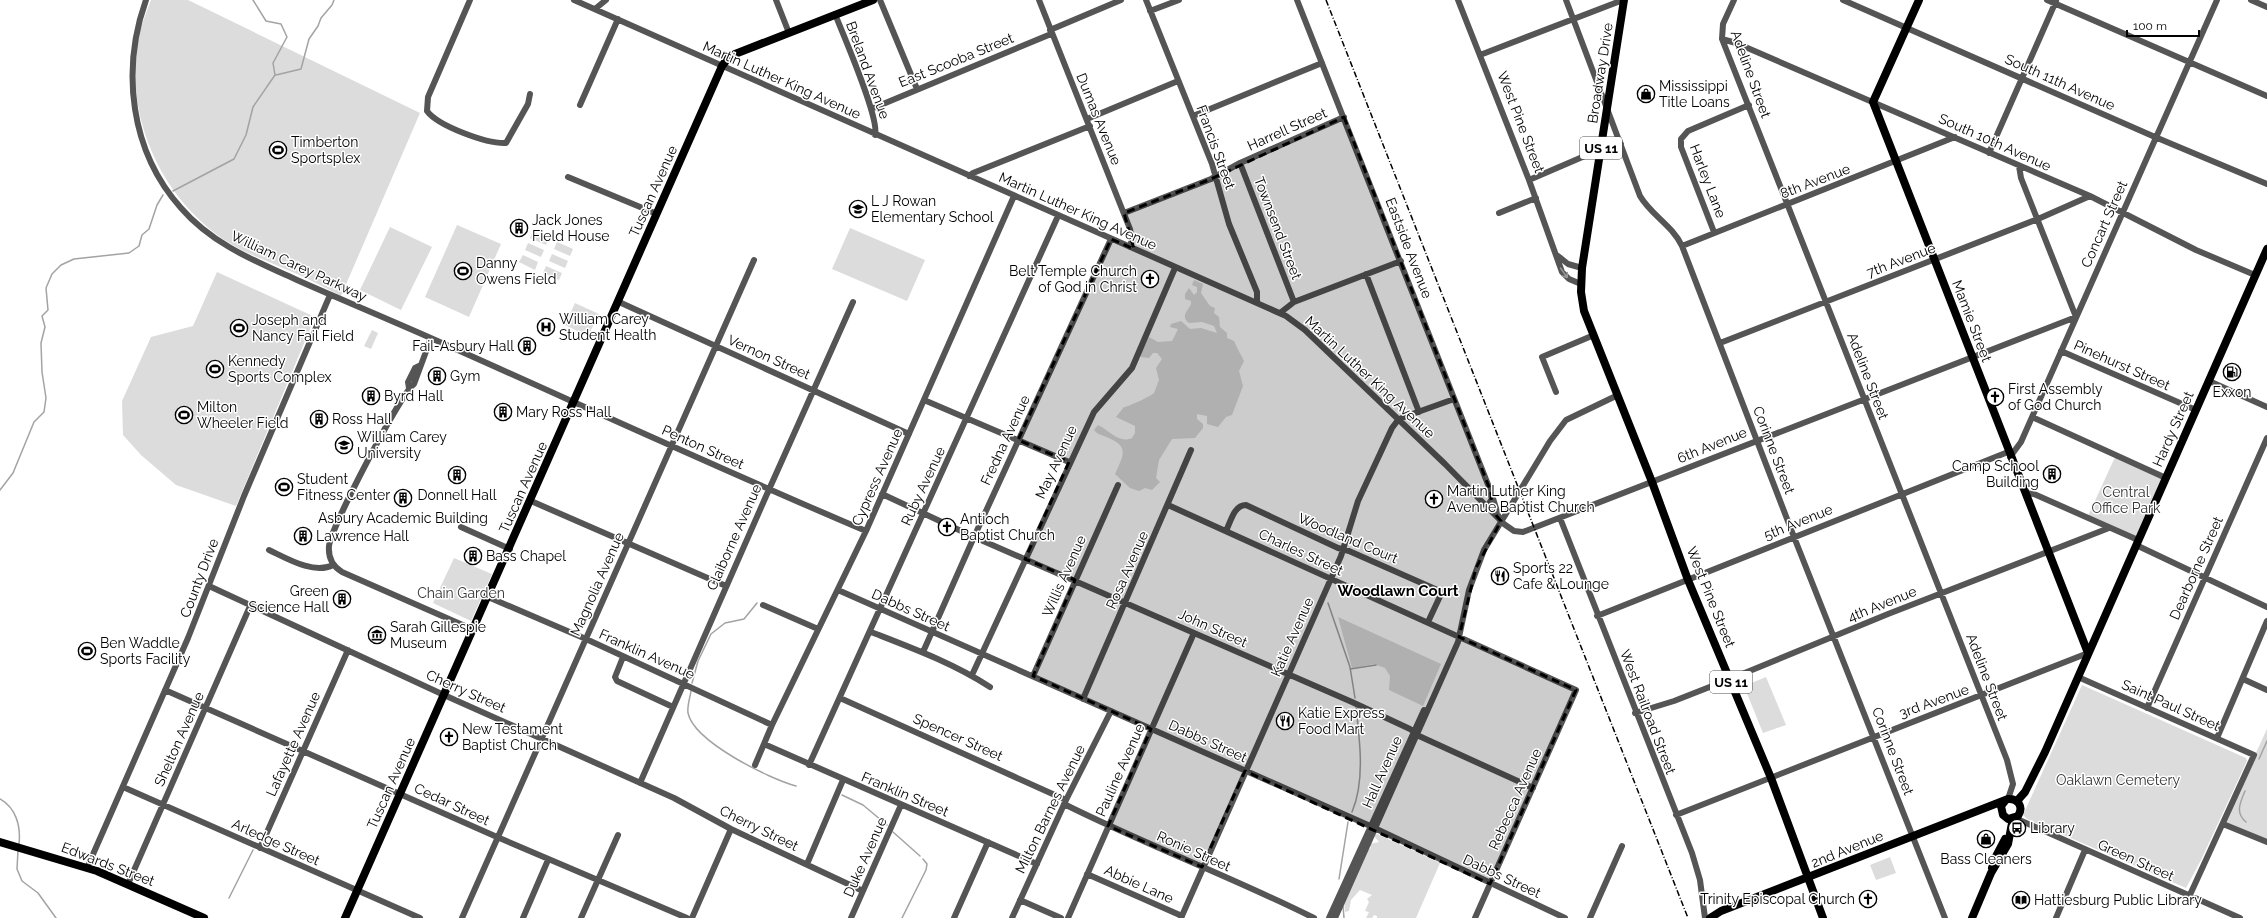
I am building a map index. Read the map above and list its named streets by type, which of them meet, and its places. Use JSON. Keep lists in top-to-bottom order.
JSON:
{
  "streets": {
    "main road": [
      "Broadway Drive",
      "West Pine Street",
      "US 11",
      "Tuscan Avenue",
      "Mamie Street",
      "Hardy Street",
      "2nd Avenue",
      "Edwards Street"
    ],
    "street": [
      "East Scooba Street",
      "Breland Avenue",
      "Adeline Street",
      "Martin Luther King Avenue",
      "South 11th Avenue",
      "Dumas Avenue",
      "Harrell Street",
      "South 10th Avenue",
      "Francis Street",
      "Harley Lane",
      "8th Avenue",
      "Concart Street",
      "Townsend Street",
      "Eastside Avenue",
      "7th Avenue",
      "William Carey Parkway",
      "Vernon Street",
      "Pinehurst Street",
      "Fredna Avenue",
      "6th Avenue",
      "Penton Street",
      "Corinne Street",
      "May Avenue",
      "Cypress Avenue",
      "Ruby Avenue",
      "5th Avenue",
      "Claiborne Avenue",
      "Woodland Court",
      "Charles Street",
      "Dearborne Street",
      "Rosa Avenue",
      "Willis Avenue",
      "County Drive",
      "Magnolia Avenue",
      "4th Avenue",
      "Dabbs Street",
      "John Street",
      "Katie Avenue",
      "Franklin Avenue",
      "Cherry Street",
      "3rd Avenue",
      "Saint Paul Street",
      "West Railroad Street",
      "Spencer Street",
      "Shelton Avenue",
      "Lafayette Avenue",
      "Pauline Avenue",
      "Hall Avenue",
      "Franklin Street",
      "Rebecca Avenue",
      "Cedar Street",
      "Milton Barnes Avenue",
      "Arledge Street",
      "Ronie Street",
      "Duke Avenue",
      "Green Street",
      "Abbie Lane"
    ]
  },
  "crossings": [
    ["East Scooba Street", "Breland Avenue"],
    ["East Scooba Street", "Dumas Avenue"],
    ["Breland Avenue", "Martin Luther King Avenue"],
    ["Broadway Drive", "West Pine Street"],
    ["Broadway Drive", "Corinne Street"],
    ["Adeline Street", "South 10th Avenue"],
    ["Adeline Street", "Harley Lane"],
    ["Adeline Street", "8th Avenue"],
    ["Adeline Street", "7th Avenue"],
    ["Adeline Street", "Hardy Street"],
    ["Adeline Street", "6th Avenue"],
    ["Adeline Street", "5th Avenue"],
    ["Adeline Street", "4th Avenue"],
    ["Adeline Street", "3rd Avenue"],
    ["Adeline Street", "2nd Avenue"],
    ["Martin Luther King Avenue", "Dumas Avenue"],
    ["Martin Luther King Avenue", "Francis Street"],
    ["Martin Luther King Avenue", "Tuscan Avenue"],
    ["Martin Luther King Avenue", "Eastside Avenue"],
    ["Martin Luther King Avenue", "Fredna Avenue"],
    ["Martin Luther King Avenue", "6th Avenue"],
    ["Martin Luther King Avenue", "May Avenue"],
    ["Martin Luther King Avenue", "Cypress Avenue"],
    ["Martin Luther King Avenue", "Ruby Avenue"],
    ["Martin Luther King Avenue", "Katie Avenue"],
    ["South 11th Avenue", "Concart Street"],
    ["Dumas Avenue", "Harrell Street"],
    ["West Pine Street", "6th Avenue"],
    ["West Pine Street", "5th Avenue"],
    ["West Pine Street", "4th Avenue"],
    ["West Pine Street", "3rd Avenue"],
    ["West Pine Street", "Hall Avenue"],
    ["West Pine Street", "2nd Avenue"],
    ["Harrell Street", "Francis Street"],
    ["Harrell Street", "Townsend Street"],
    ["Harrell Street", "Eastside Avenue"],
    ["South 10th Avenue", "8th Avenue"],
    ["South 10th Avenue", "Concart Street"],
    ["South 10th Avenue", "7th Avenue"],
    ["South 10th Avenue", "Mamie Street"],
    ["South 10th Avenue", "Hardy Street"],
    ["Harley Lane", "8th Avenue"],
    ["8th Avenue", "Mamie Street"],
    ["8th Avenue", "Corinne Street"],
    ["Tuscan Avenue", "William Carey Parkway"],
    ["Tuscan Avenue", "Vernon Street"],
    ["Tuscan Avenue", "Penton Street"],
    ["Tuscan Avenue", "Franklin Avenue"],
    ["Tuscan Avenue", "Cherry Street"],
    ["Tuscan Avenue", "Cedar Street"],
    ["Tuscan Avenue", "Arledge Street"],
    ["Concart Street", "Mamie Street"],
    ["Concart Street", "Pinehurst Street"],
    ["Concart Street", "6th Avenue"],
    ["Concart Street", "5th Avenue"],
    ["7th Avenue", "Mamie Street"],
    ["7th Avenue", "Corinne Street"],
    ["William Carey Parkway", "Penton Street"],
    ["William Carey Parkway", "County Drive"],
    ["Mamie Street", "Hardy Street"],
    ["Mamie Street", "6th Avenue"],
    ["Mamie Street", "5th Avenue"],
    ["Mamie Street", "4th Avenue"],
    ["Mamie Street", "3rd Avenue"],
    ["Vernon Street", "Cypress Avenue"],
    ["Vernon Street", "Claiborne Avenue"],
    ["Vernon Street", "Magnolia Avenue"],
    ["Pinehurst Street", "Hardy Street"],
    ["Hardy Street", "3rd Avenue"],
    ["Hardy Street", "Saint Paul Street"],
    ["Hardy Street", "2nd Avenue"],
    ["Hardy Street", "Green Street"],
    ["Fredna Avenue", "Dabbs Street"],
    ["Fredna Avenue", "John Street"],
    ["6th Avenue", "Corinne Street"],
    ["6th Avenue", "West Railroad Street"],
    ["Penton Street", "Cypress Avenue"],
    ["Penton Street", "Claiborne Avenue"],
    ["Penton Street", "Magnolia Avenue"],
    ["Corinne Street", "5th Avenue"],
    ["Corinne Street", "4th Avenue"],
    ["Corinne Street", "3rd Avenue"],
    ["Corinne Street", "2nd Avenue"],
    ["May Avenue", "Dabbs Street"],
    ["May Avenue", "John Street"],
    ["Cypress Avenue", "Dabbs Street"],
    ["Cypress Avenue", "John Street"],
    ["Cypress Avenue", "Franklin Avenue"],
    ["Cypress Avenue", "Franklin Street"],
    ["Ruby Avenue", "Dabbs Street"],
    ["Ruby Avenue", "John Street"],
    ["Ruby Avenue", "Spencer Street"],
    ["Ruby Avenue", "Franklin Street"],
    ["5th Avenue", "West Railroad Street"],
    ["Claiborne Avenue", "Franklin Avenue"],
    ["Claiborne Avenue", "Cherry Street"],
    ["Woodland Court", "Charles Street"],
    ["Woodland Court", "Katie Avenue"],
    ["Charles Street", "Rosa Avenue"],
    ["Charles Street", "Katie Avenue"],
    ["Charles Street", "Hall Avenue"],
    ["Charles Street", "Rebecca Avenue"],
    ["Dearborne Street", "Saint Paul Street"],
    ["Rosa Avenue", "Dabbs Street"],
    ["Rosa Avenue", "John Street"],
    ["Willis Avenue", "Dabbs Street"],
    ["Willis Avenue", "John Street"],
    ["County Drive", "Cherry Street"],
    ["County Drive", "Cedar Street"],
    ["County Drive", "Arledge Street"],
    ["County Drive", "Edwards Street"],
    ["Magnolia Avenue", "Franklin Avenue"],
    ["Magnolia Avenue", "Cherry Street"],
    ["Magnolia Avenue", "Cedar Street"],
    ["4th Avenue", "West Railroad Street"],
    ["Dabbs Street", "Katie Avenue"],
    ["Dabbs Street", "Pauline Avenue"],
    ["Dabbs Street", "Hall Avenue"],
    ["Dabbs Street", "Rebecca Avenue"],
    ["Dabbs Street", "Milton Barnes Avenue"],
    ["John Street", "Katie Avenue"],
    ["John Street", "Pauline Avenue"],
    ["John Street", "Hall Avenue"],
    ["John Street", "Rebecca Avenue"],
    ["Katie Avenue", "Ronie Street"],
    ["Katie Avenue", "Abbie Lane"],
    ["Cherry Street", "Shelton Avenue"],
    ["Cherry Street", "Lafayette Avenue"],
    ["Cherry Street", "Duke Avenue"],
    ["3rd Avenue", "West Railroad Street"],
    ["Spencer Street", "Milton Barnes Avenue"],
    ["Spencer Street", "Ronie Street"],
    ["Shelton Avenue", "Cedar Street"],
    ["Shelton Avenue", "Arledge Street"],
    ["Shelton Avenue", "Edwards Street"],
    ["Lafayette Avenue", "Cedar Street"],
    ["Lafayette Avenue", "Arledge Street"],
    ["Pauline Avenue", "Ronie Street"],
    ["Pauline Avenue", "Abbie Lane"],
    ["Franklin Street", "Milton Barnes Avenue"],
    ["Franklin Street", "Duke Avenue"],
    ["Milton Barnes Avenue", "Ronie Street"]
  ],
  "districts": ["Woodlawn Court"],
  "parks": ["Central Office Park", "Chain Garden", "Oaklawn Cemetery"],
  "places": {
    "shop": ["Mississippi Title Loans", "Bass Cleaners"],
    "sports": [
      "Timberton Sportsplex",
      "Danny Owens Field",
      "Joseph and Nancy Fail Field",
      "Kennedy Sports Complex",
      "Milton Wheeler Field",
      "Student Fitness Center",
      "Ben Waddle Sports Facility"
    ],
    "school or university": ["L J Rowan Elementary School", "William Carey University"],
    "building": [
      "Jack Jones Field House",
      "Fail-Asbury Hall",
      "Gym",
      "Byrd Hall",
      "Mary Ross Hall",
      "Ross Hall",
      "Camp School Building",
      "Donnell Hall",
      "Asbury Academic Building",
      "Lawrence Hall",
      "Bass Chapel",
      "Green Science Hall"
    ],
    "church": [
      "Belt Temple Church of God in Christ",
      "First Assembly of God Church",
      "Martin Luther King Avenue Baptist Church",
      "Antioch Baptist Church",
      "New Testament Baptist Church",
      "Trinity Episcopal Church"
    ],
    "hospital": ["William Carey Student Health"],
    "fuel station": ["Exxon"],
    "restaurant": ["Sports 22 Cafe & Lounge", "Katie Express Food Mart"],
    "museum": ["Sarah Gillespie Museum"],
    "bus stop": ["Library"],
    "library": ["Hattiesburg Public Library"]
  },
  "scale_bar": "100 m"
}
